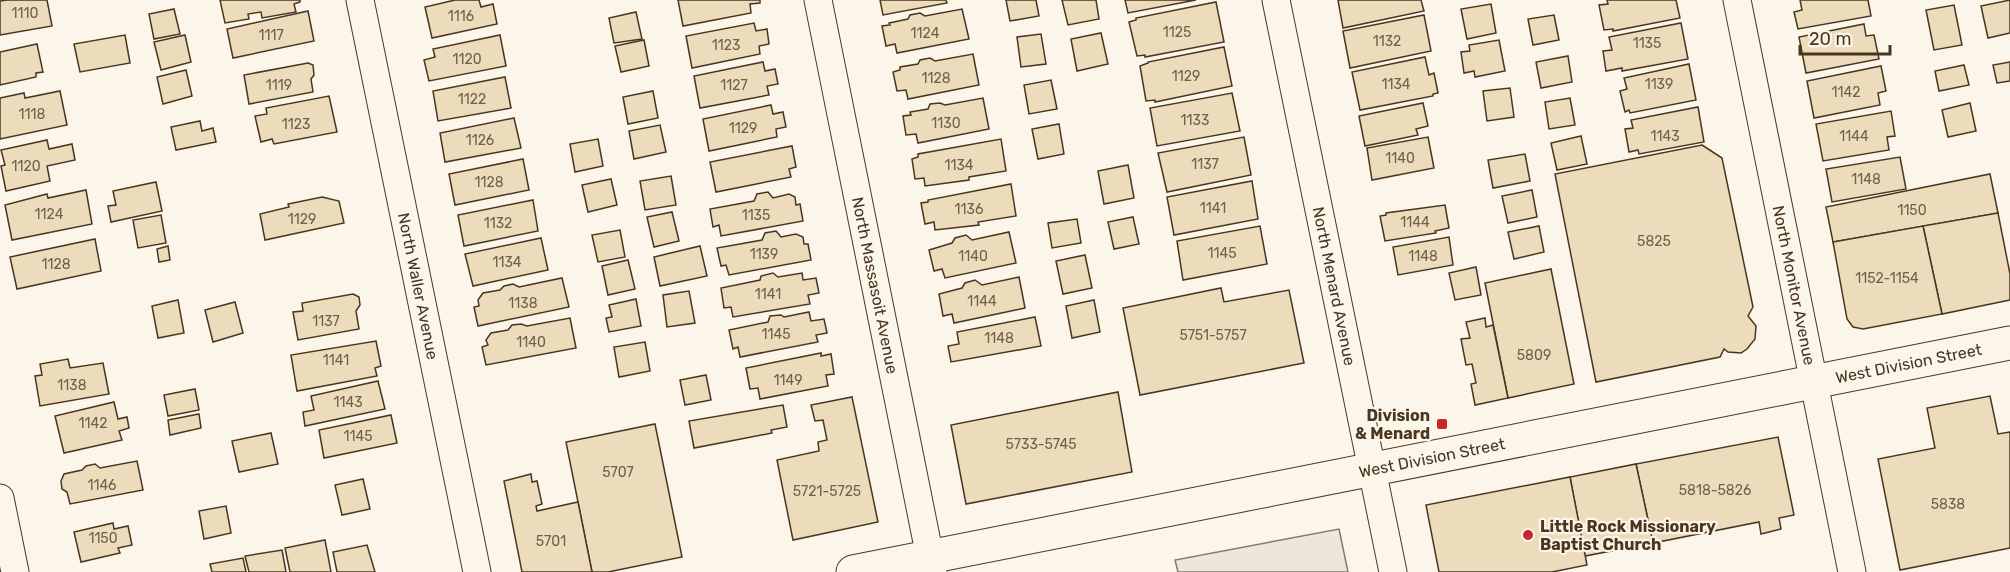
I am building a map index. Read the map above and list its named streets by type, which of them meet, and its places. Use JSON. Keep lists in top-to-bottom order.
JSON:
{
  "streets": {
    "main road": ["West Division Street"],
    "street": [
      "North Waller Avenue",
      "North Massasoit Avenue",
      "North Menard Avenue",
      "North Monitor Avenue"
    ]
  },
  "crossings": [
    ["North Massasoit Avenue", "West Division Street"],
    ["North Menard Avenue", "West Division Street"],
    ["North Monitor Avenue", "West Division Street"]
  ],
  "places": {
    "transit": ["Division & Menard"],
    "other": ["Little Rock Missionary Baptist Church"]
  },
  "house_numbers": [
    "1110",
    "1116",
    "1125",
    "1124",
    "1117",
    "1132",
    "1135",
    "1123",
    "1120",
    "1129",
    "1128",
    "1134",
    "1139",
    "1119",
    "1127",
    "1142",
    "1122",
    "1118",
    "1133",
    "1130",
    "1123",
    "1129",
    "1143",
    "1144",
    "1126",
    "1140",
    "1137",
    "1134",
    "1120",
    "1148",
    "1128",
    "1141",
    "1136",
    "1150",
    "1124",
    "1135",
    "1129",
    "1144",
    "1132",
    "5825",
    "1145",
    "1139",
    "1140",
    "1148",
    "1134",
    "1128",
    "1152-1154",
    "1141",
    "1144",
    "1138",
    "1137",
    "1145",
    "5751-5757",
    "1148",
    "1140",
    "5809",
    "1141",
    "1149",
    "1138",
    "1143",
    "1142",
    "1145",
    "5733-5745",
    "5707",
    "1146",
    "5818-5826",
    "5721-5725",
    "5838",
    "1150",
    "5701"
  ],
  "scale_bar": "20 m"
}
